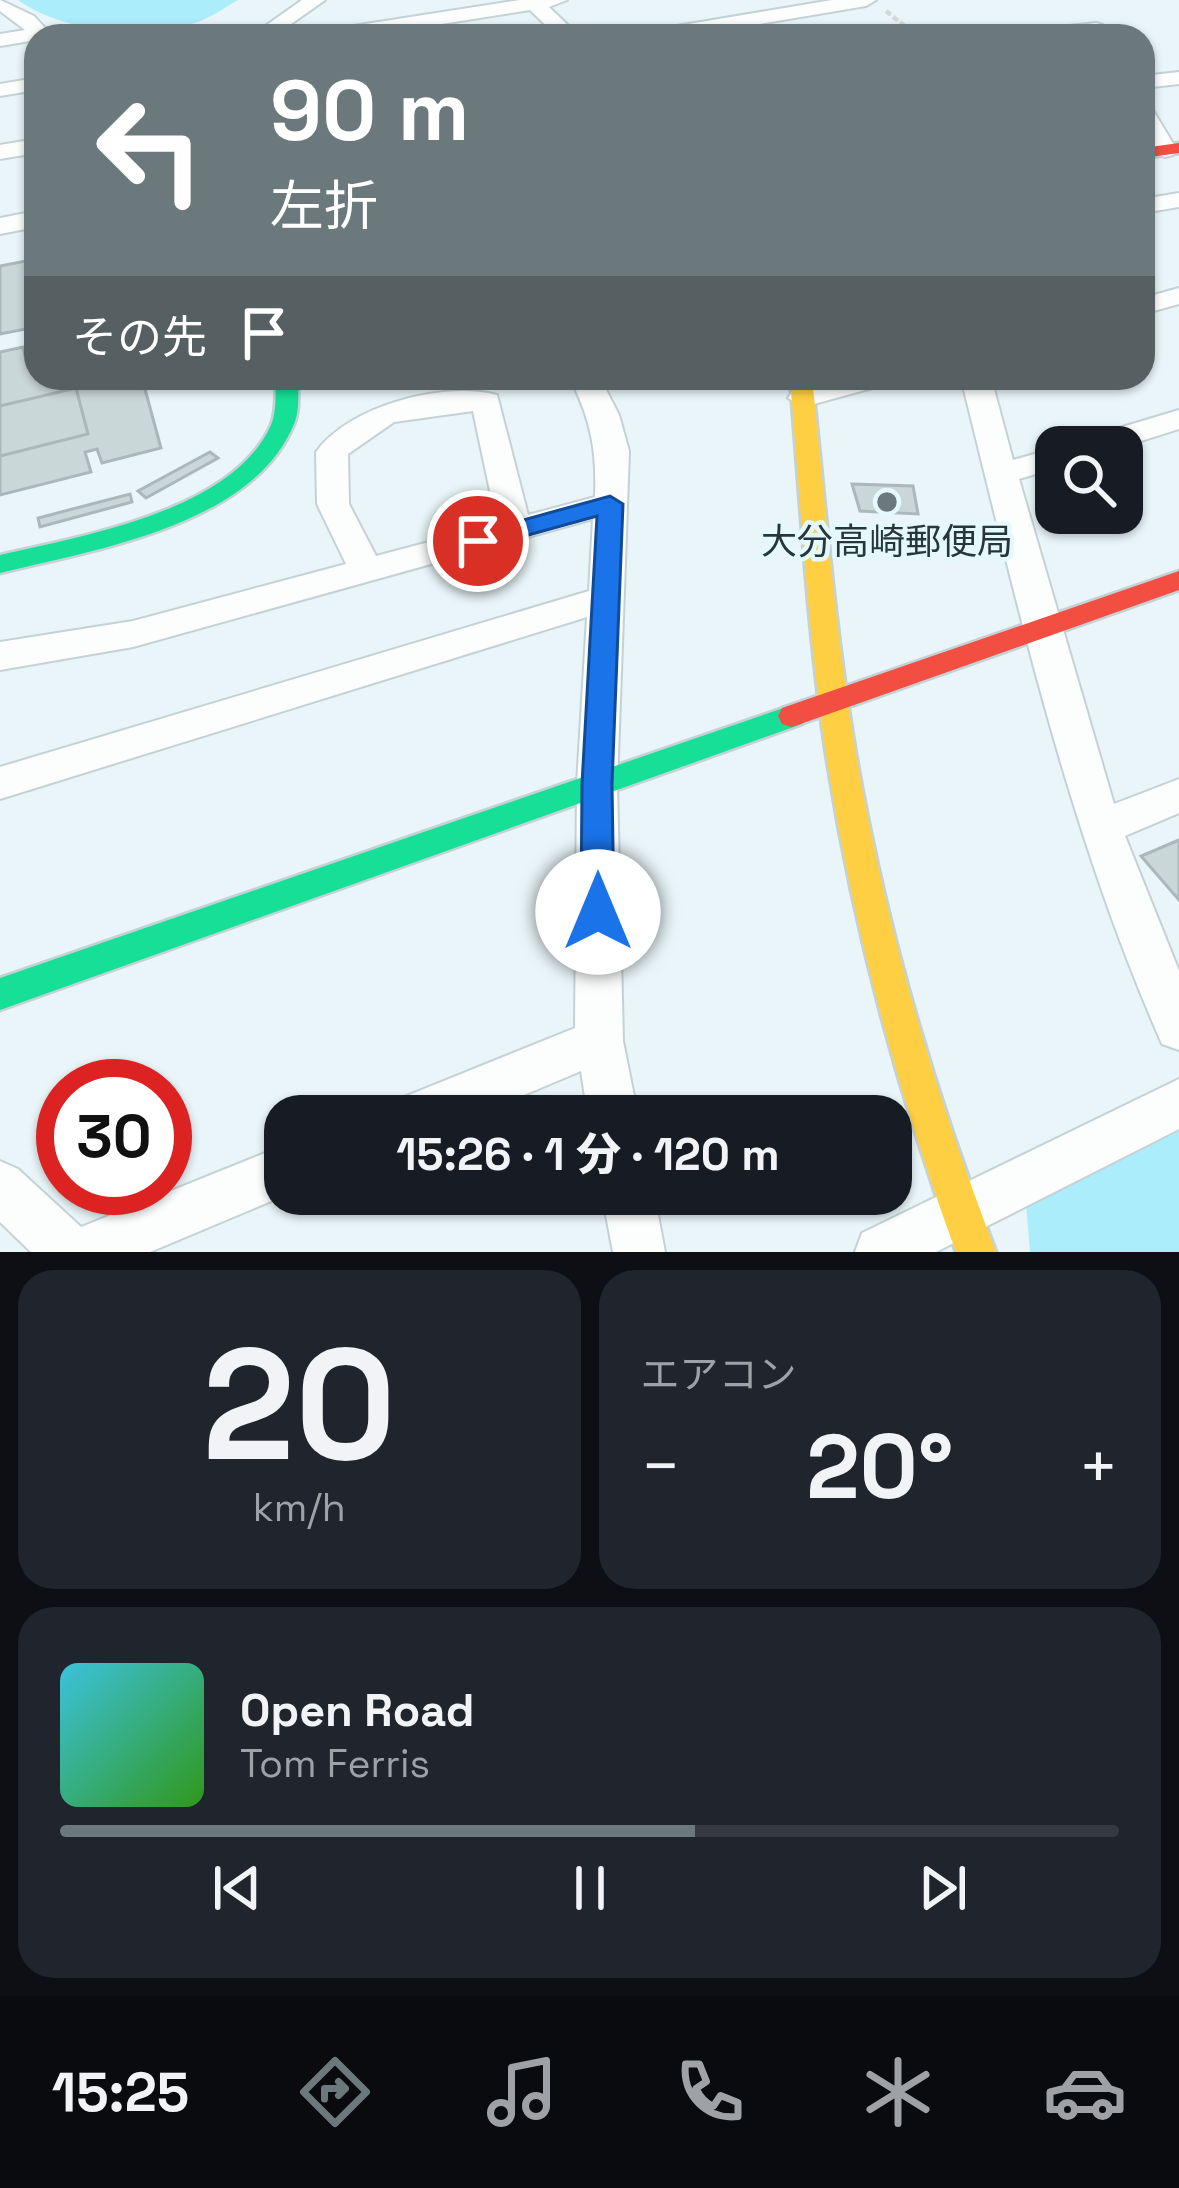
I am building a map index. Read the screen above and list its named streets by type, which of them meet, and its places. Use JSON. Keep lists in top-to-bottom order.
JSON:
{
  "places": ["大分高崎郵便局"],
  "page": {
    "turn": ["90 m", "左折"],
    "then": "その先",
    "limit": "30",
    "trip": "15:26 · 1 分 · 120 m",
    "tile": [
      ["20", "km/h"],
      "エアコン"
    ],
    "heat": ["−", "20°", "+"],
    "song": ["Open Road", "Tom Ferris"],
    "tabs": "15:25"
  }
}
